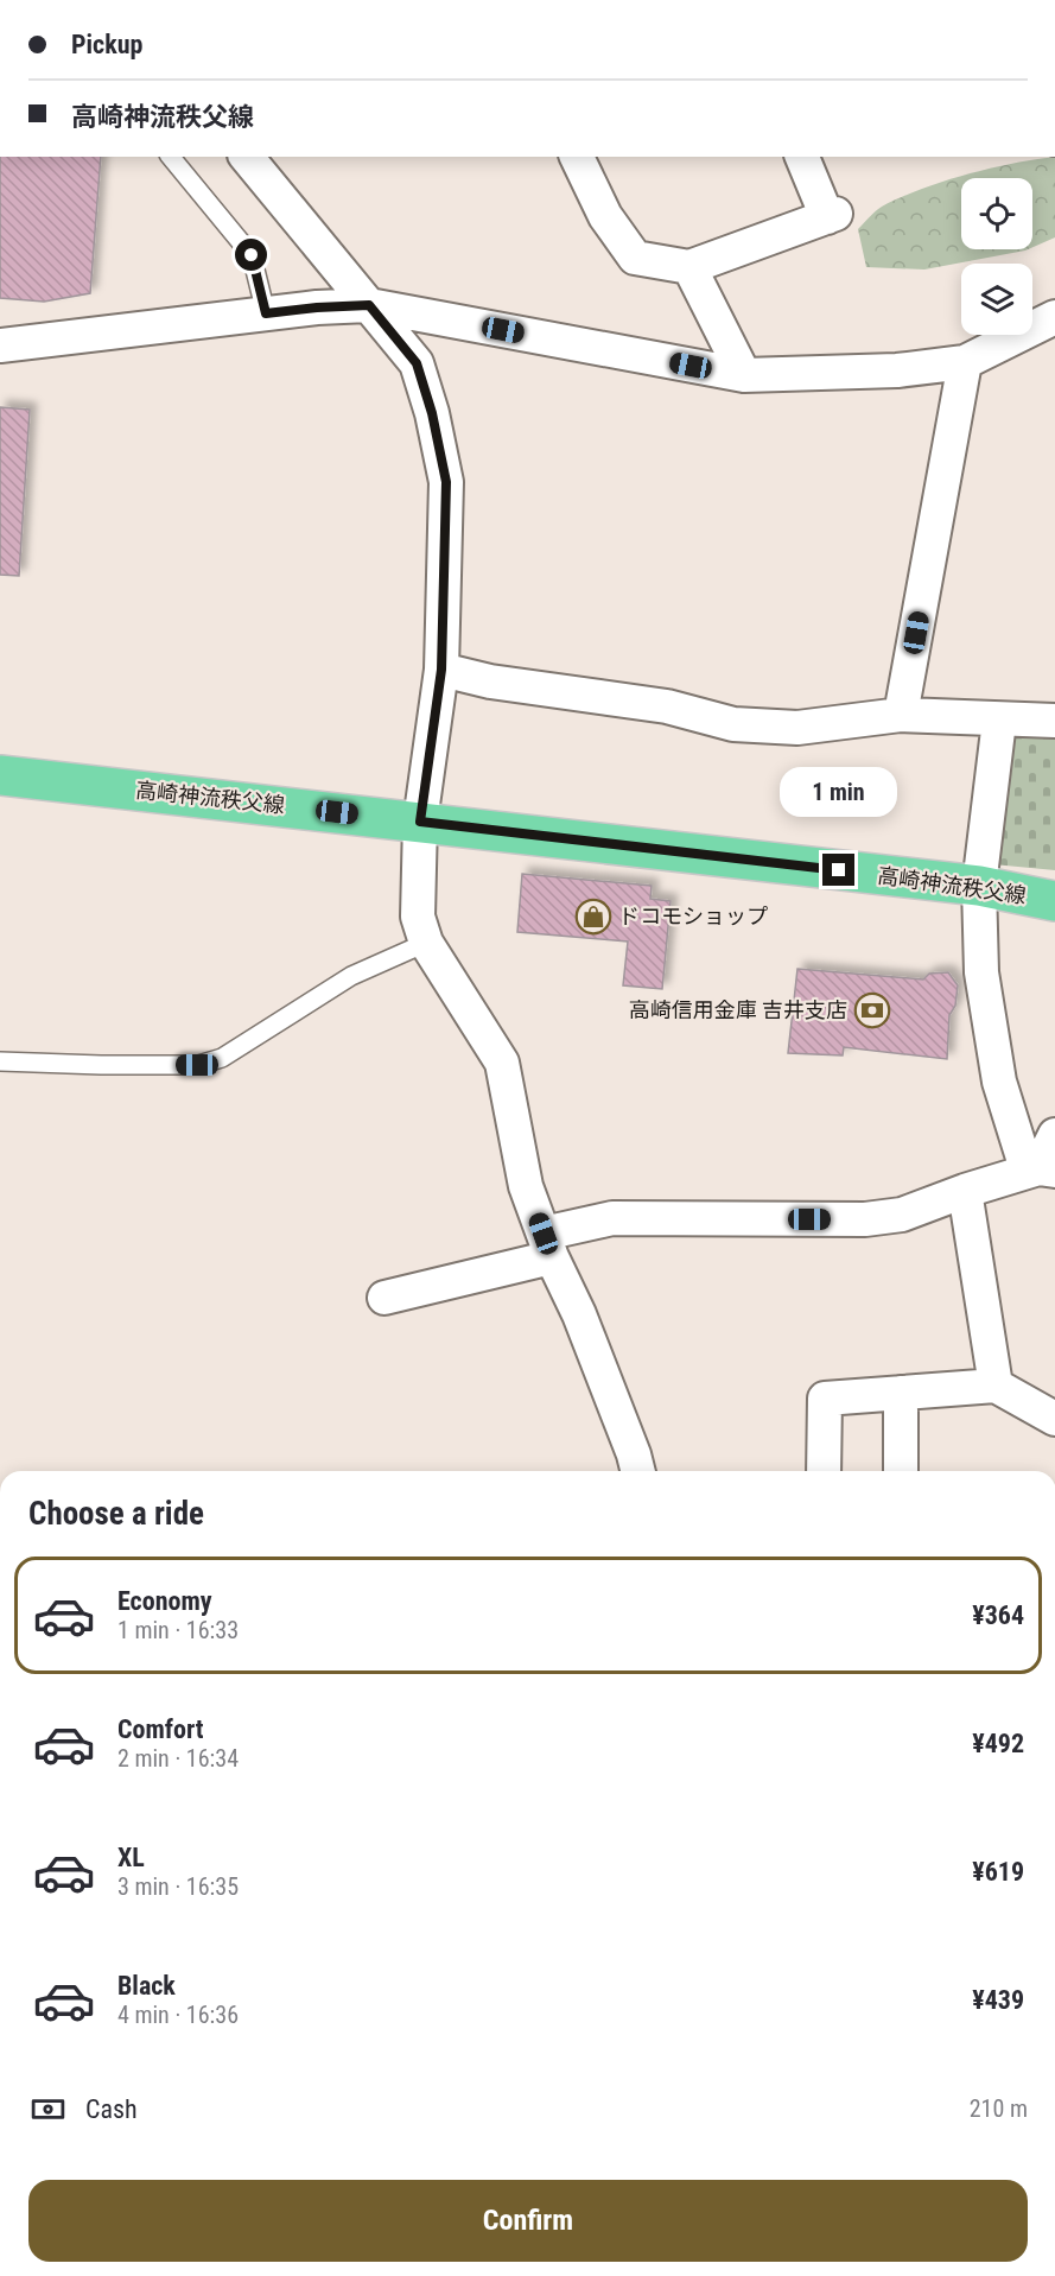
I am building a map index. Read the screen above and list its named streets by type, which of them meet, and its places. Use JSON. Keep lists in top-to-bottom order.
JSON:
{
  "streets": {
    "main road": ["高崎神流秩父線"]
  },
  "places": {
    "shop": ["ドコモショップ"],
    "bank": ["高崎信用金庫 吉井支店"]
  },
  "page": {
    "banner": ["Pickup", "高崎神流秩父線"],
    "bubble": "1 min",
    "heading": "Choose a ride",
    "list": [
      {
        "name": "Economy",
        "note": "1 min · 16:33",
        "value": "¥364"
      },
      {
        "name": "Comfort",
        "note": "2 min · 16:34",
        "value": "¥492"
      },
      {
        "name": "XL",
        "note": "3 min · 16:35",
        "value": "¥619"
      },
      {
        "name": "Black",
        "note": "4 min · 16:36",
        "value": "¥439"
      }
    ],
    "pay": ["Cash", "210 m"],
    "buttons": "Confirm"
  }
}
